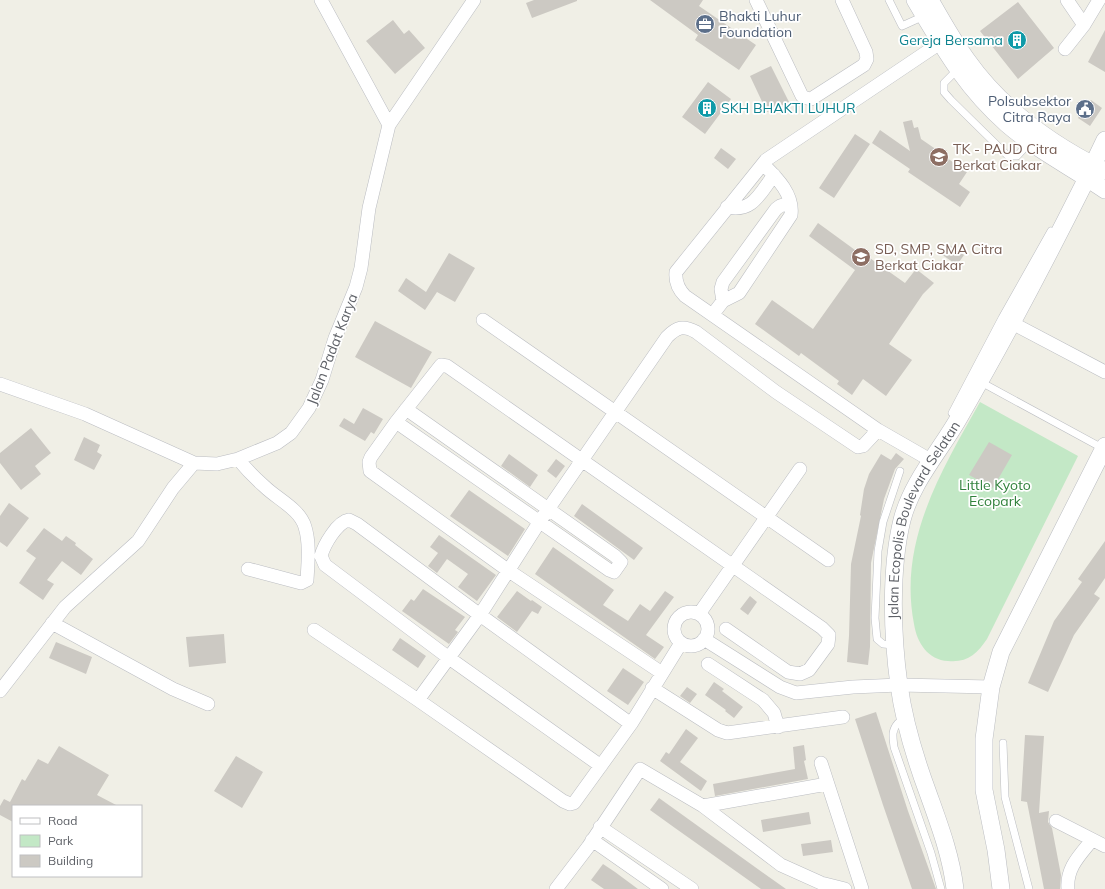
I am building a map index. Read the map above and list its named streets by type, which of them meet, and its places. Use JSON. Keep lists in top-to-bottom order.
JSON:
{
  "streets": {
    "street": ["Jalan Padat Karya", "Jalan Ecopolis Boulevard Selatan"]
  },
  "parks": ["Little Kyoto Ecopark"],
  "places": {
    "office": ["Bhakti Luhur Foundation"],
    "building": ["Gereja Bersama", "SKH BHAKTI LUHUR"],
    "public building": ["Polsubsektor Citra Raya"],
    "school or university": ["TK - PAUD Citra Berkat Ciakar", "SD, SMP, SMA Citra Berkat Ciakar"]
  },
  "legend": ["Road", "Park", "Building"]
}
